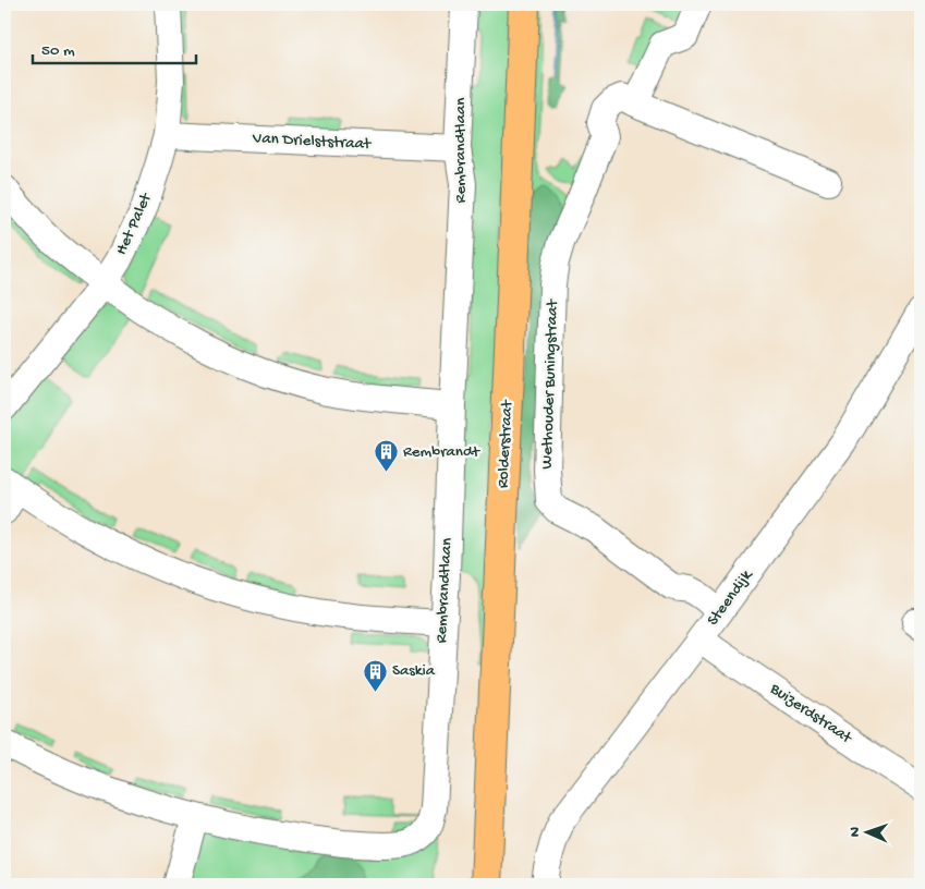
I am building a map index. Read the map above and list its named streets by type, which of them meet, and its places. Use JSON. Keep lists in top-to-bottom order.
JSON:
{
  "streets": {
    "main road": ["Rolderstraat"],
    "street": [
      "Van Drielststraat",
      "Rembrandtlaan",
      "Het Palet",
      "Wethouder Buningstraat",
      "Steendijk",
      "Buizerdstraat"
    ]
  },
  "crossings": [
    ["Van Drielststraat", "Rembrandtlaan"],
    ["Van Drielststraat", "Het Palet"],
    ["Wethouder Buningstraat", "Steendijk"],
    ["Steendijk", "Buizerdstraat"]
  ],
  "places": {
    "building": ["Rembrandt", "Saskia"]
  },
  "scale_bar": "50 m",
  "north": "left"
}
